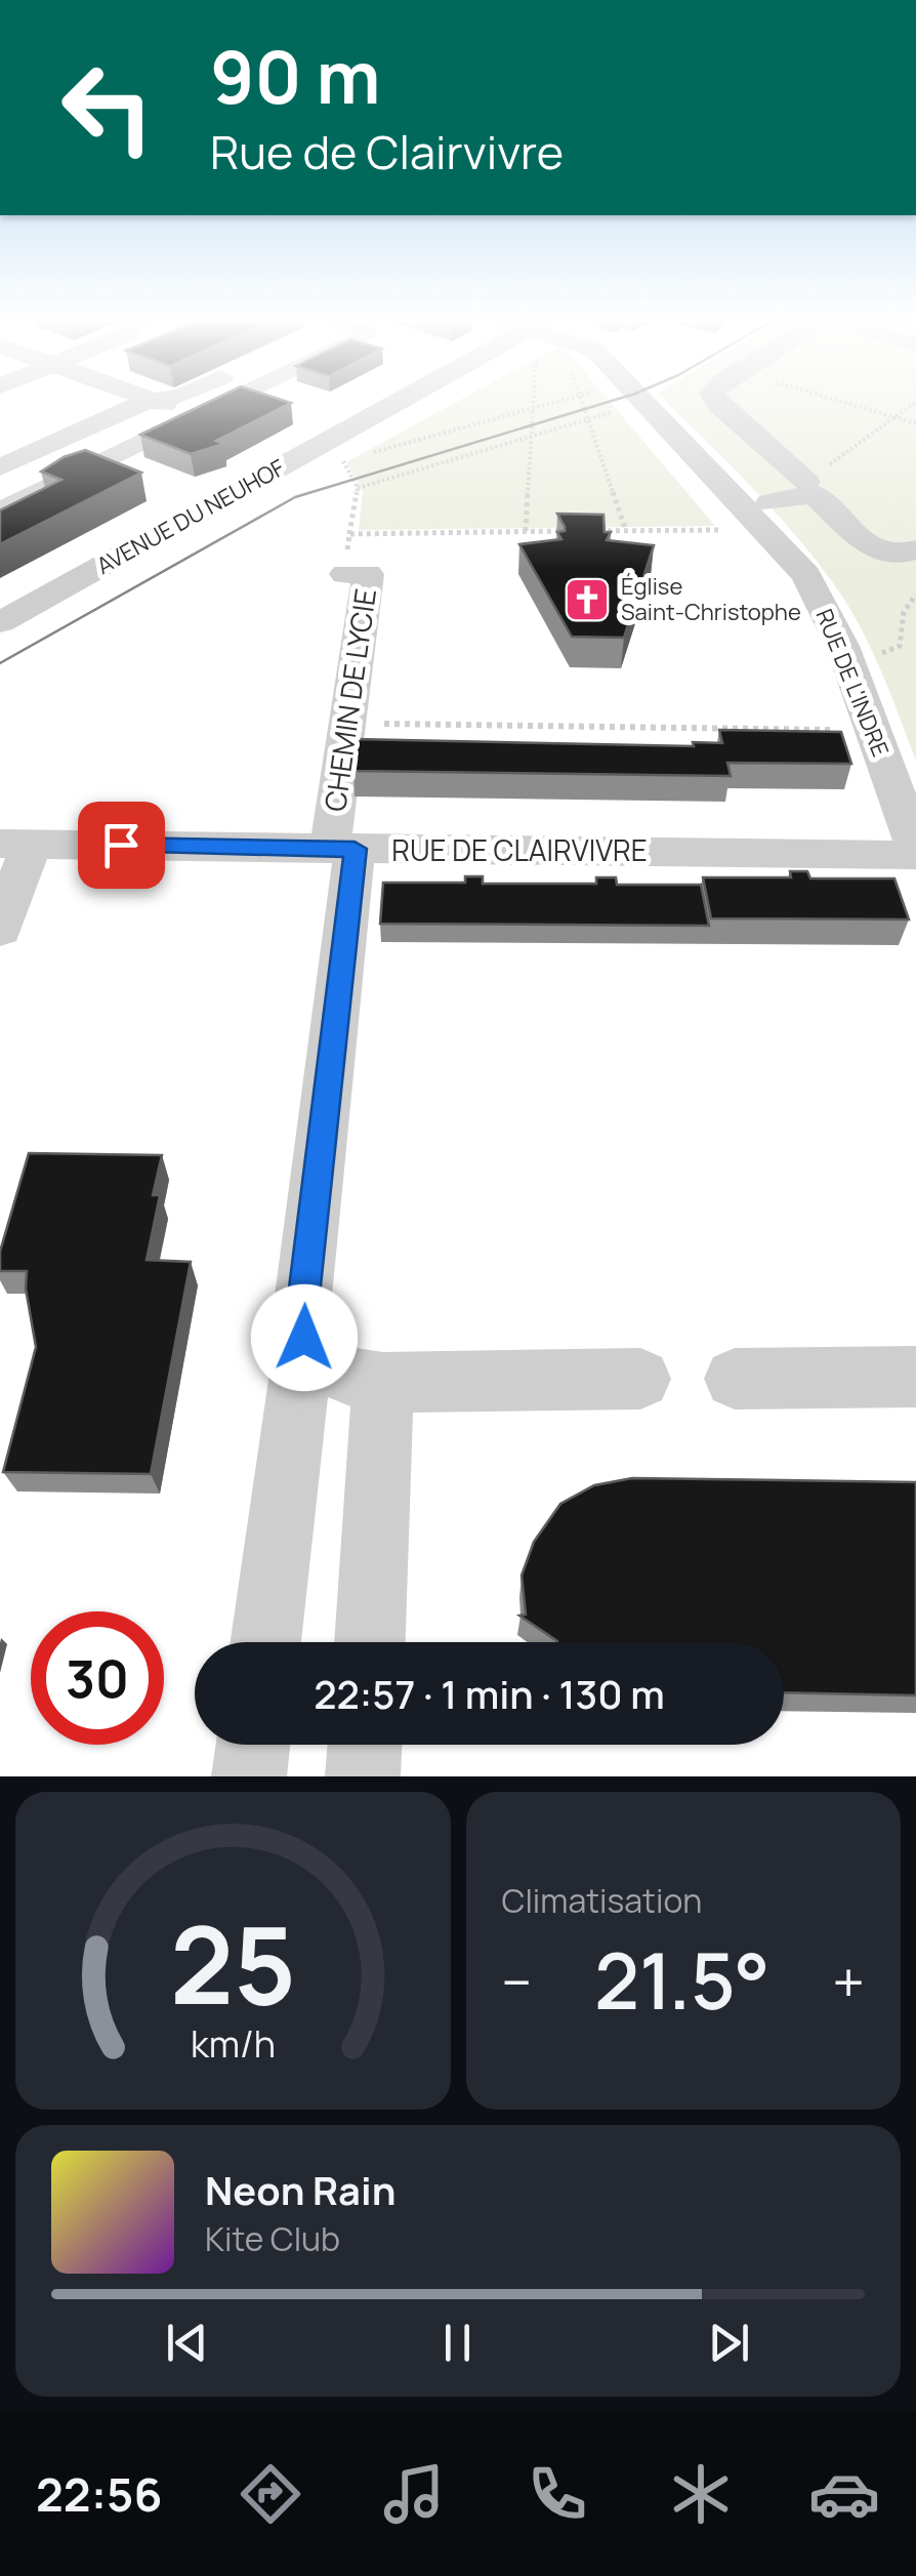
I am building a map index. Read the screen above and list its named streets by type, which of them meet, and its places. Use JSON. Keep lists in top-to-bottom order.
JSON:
{
  "streets": {
    "street": [
      "AVENUE DU NEUHOF",
      "RUE DE L'INDRE",
      "CHEMIN DE LYCIE",
      "RUE DE CLAIRVIVRE"
    ]
  },
  "crossings": [
    ["RUE DE L'INDRE", "RUE DE CLAIRVIVRE"],
    ["CHEMIN DE LYCIE", "RUE DE CLAIRVIVRE"]
  ],
  "places": {
    "church": ["Église Saint-Christophe"]
  },
  "page": {
    "turn": ["90 m", "Rue de Clairvivre"],
    "limit": "30",
    "trip": "22:57 · 1 min · 130 m",
    "tile": "Climatisation",
    "heat": ["−", "21.5°", "+"],
    "song": ["Neon Rain", "Kite Club"],
    "tabs": "22:56",
    "gauge": ["25", "km/h"]
  }
}
